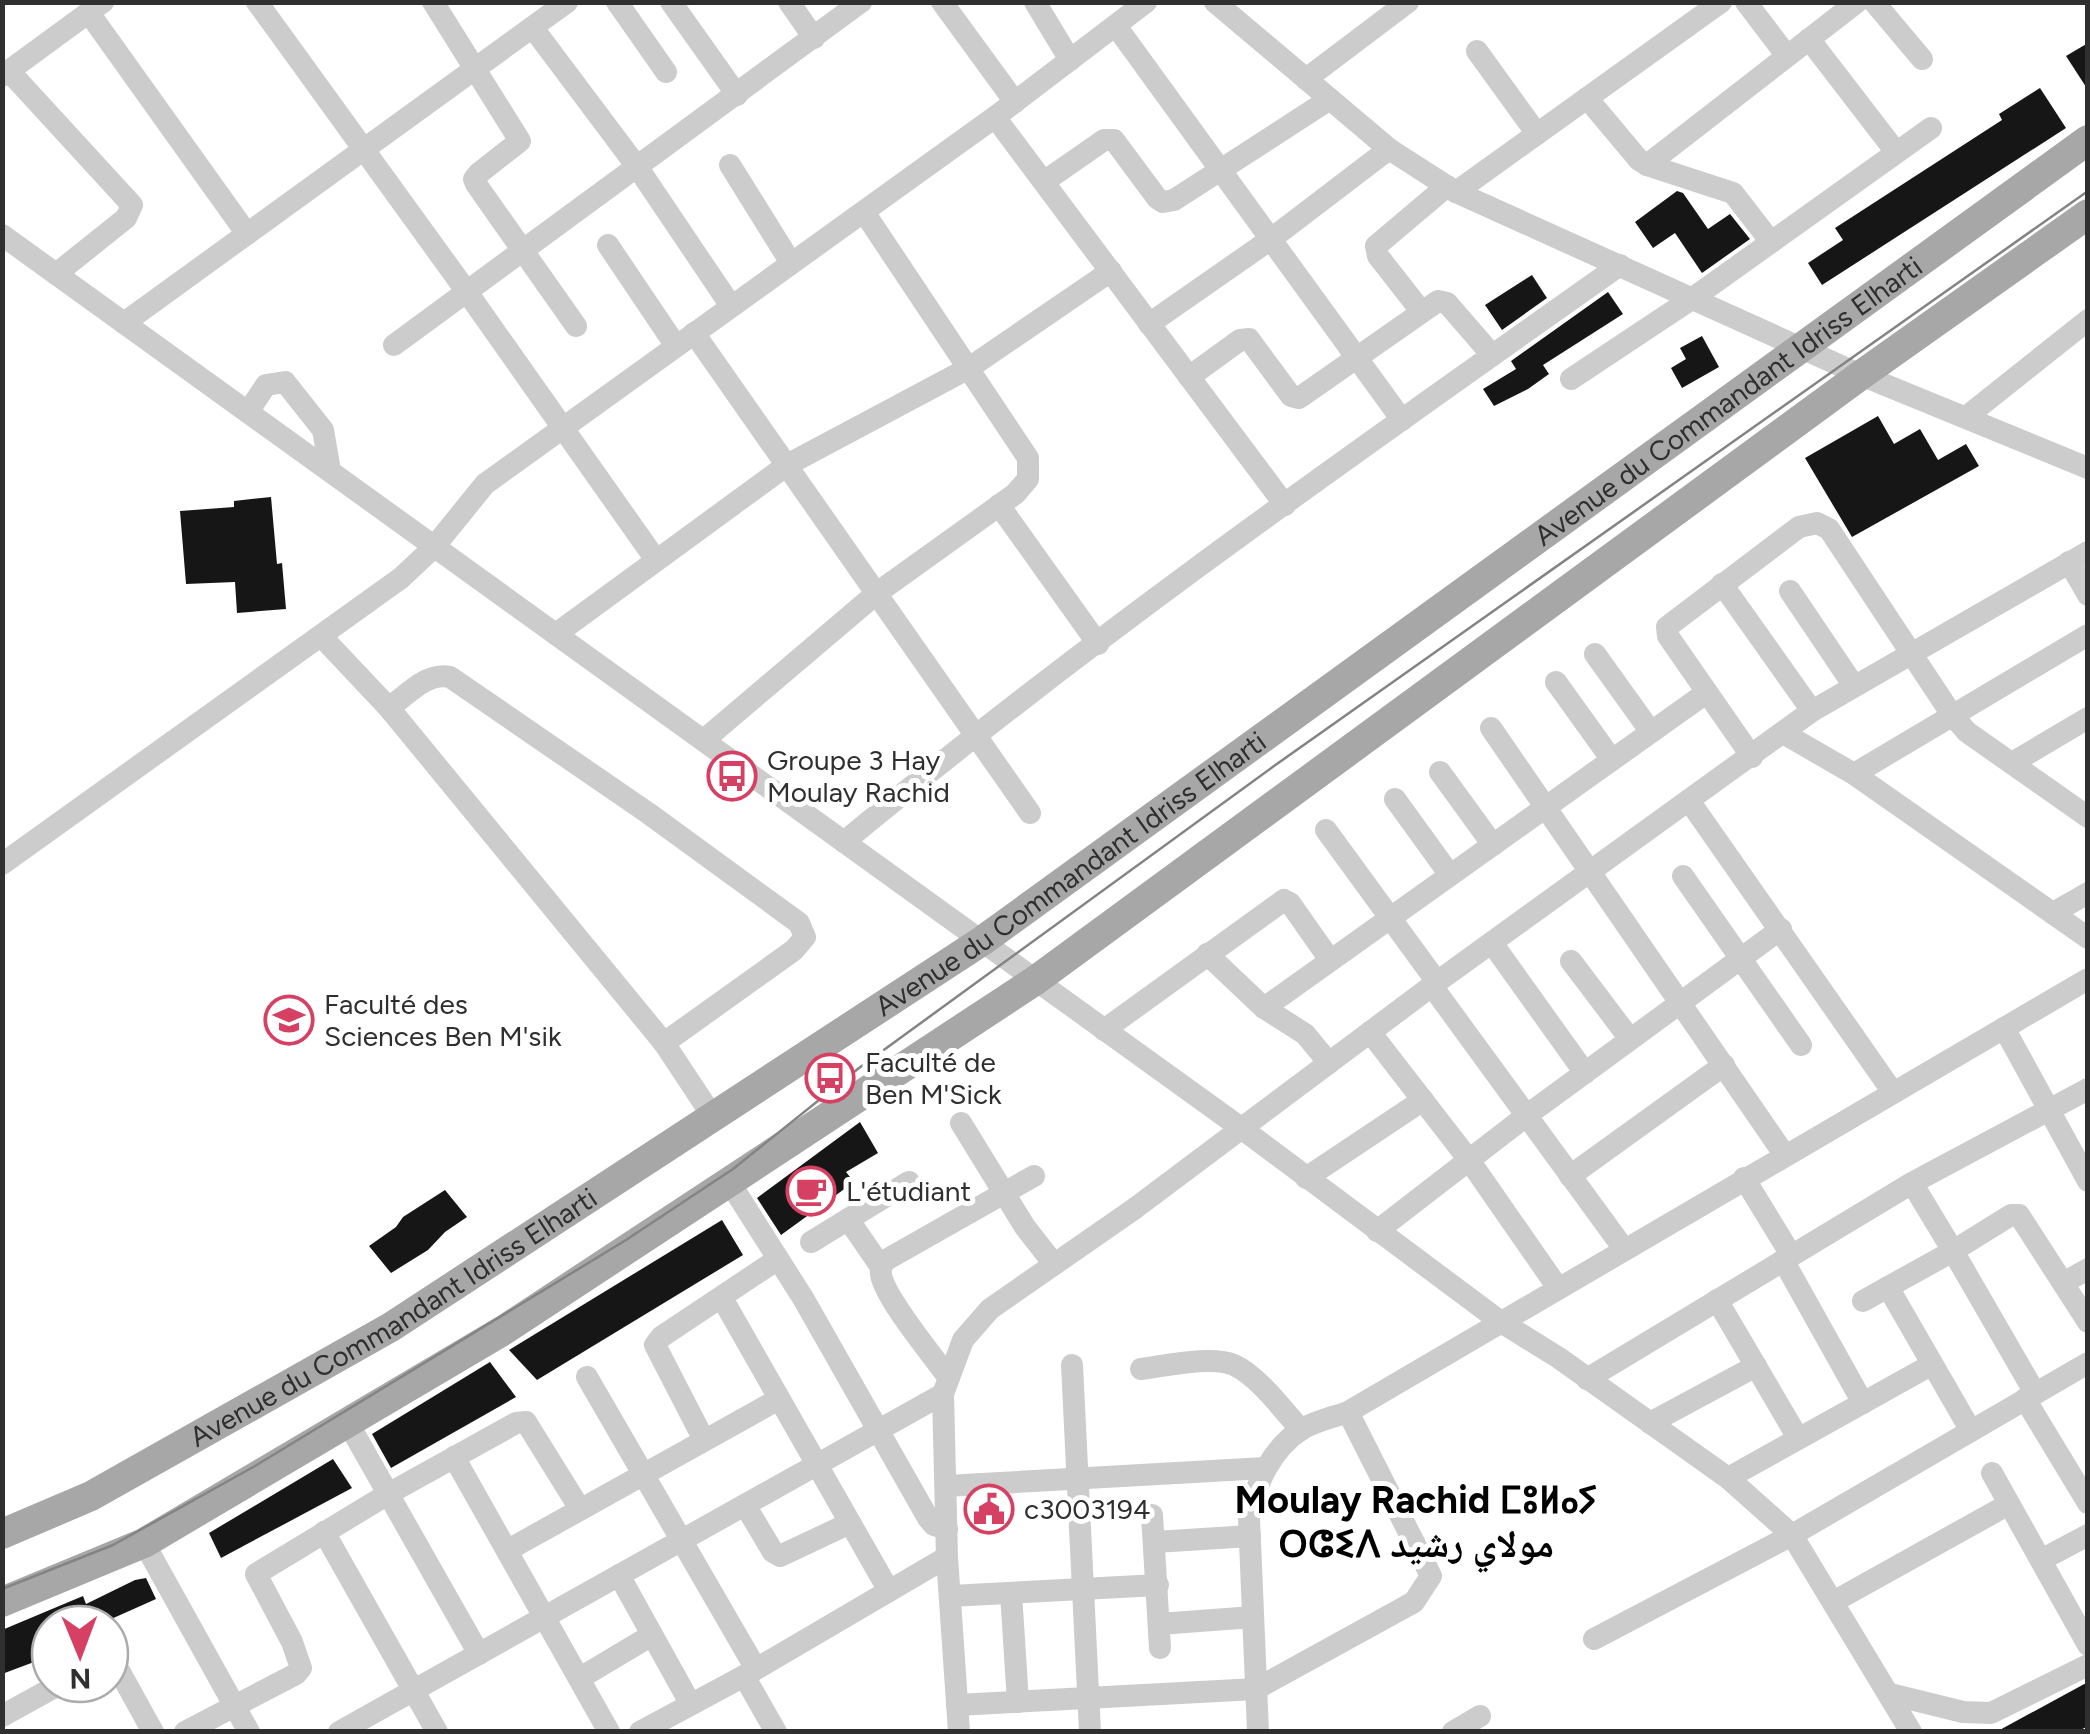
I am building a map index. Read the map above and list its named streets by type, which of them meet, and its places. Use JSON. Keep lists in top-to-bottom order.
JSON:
{
  "streets": {
    "main road": ["Avenue du Commandant Idriss Elharti"]
  },
  "districts": ["Moulay Rachid ⵎⵓⵍⴰⵢ ⵔⵛⵉⴷ مولاي رشيد"],
  "places": {
    "bus stop": ["Groupe 3 Hay Moulay Rachid", "Faculté de Ben M'Sick"],
    "school or university": ["Faculté des Sciences Ben M'sik"],
    "cafe": ["L'étudiant"],
    "public building": ["c3003194"]
  },
  "north": "bottom"
}
